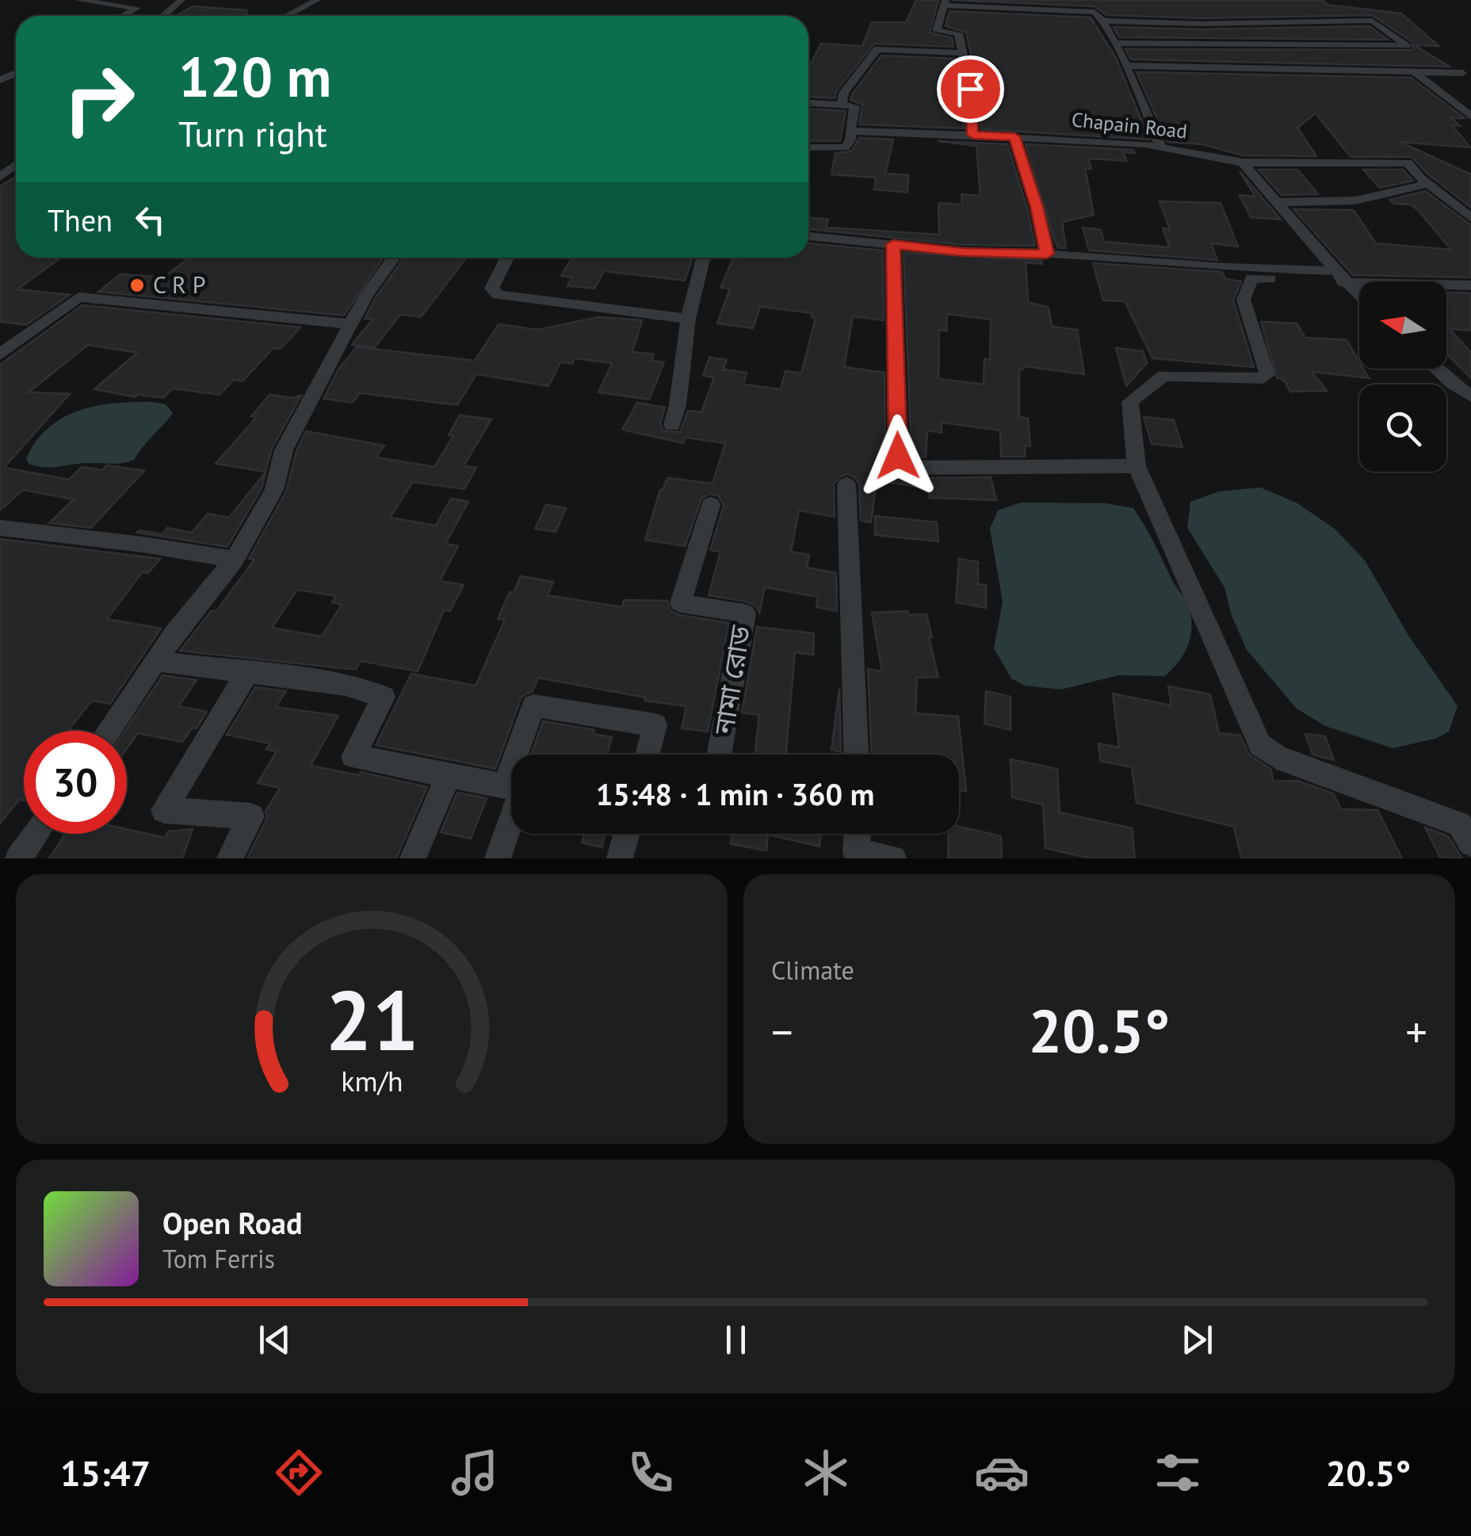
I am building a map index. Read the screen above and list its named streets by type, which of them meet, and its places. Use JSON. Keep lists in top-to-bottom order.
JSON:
{
  "streets": {
    "street": ["Chapain Road", "নামা রোড"]
  },
  "places": ["C R P"],
  "north": "left",
  "page": {
    "turn": ["120 m", "Turn right"],
    "then": "Then",
    "limit": "30",
    "trip": "15:48 · 1 min · 360 m",
    "tile": "Climate",
    "heat": ["−", "20.5°", "+"],
    "song": ["Open Road", "Tom Ferris"],
    "tabs": ["15:47", "20.5°"],
    "gauge": ["21", "km/h"]
  }
}
